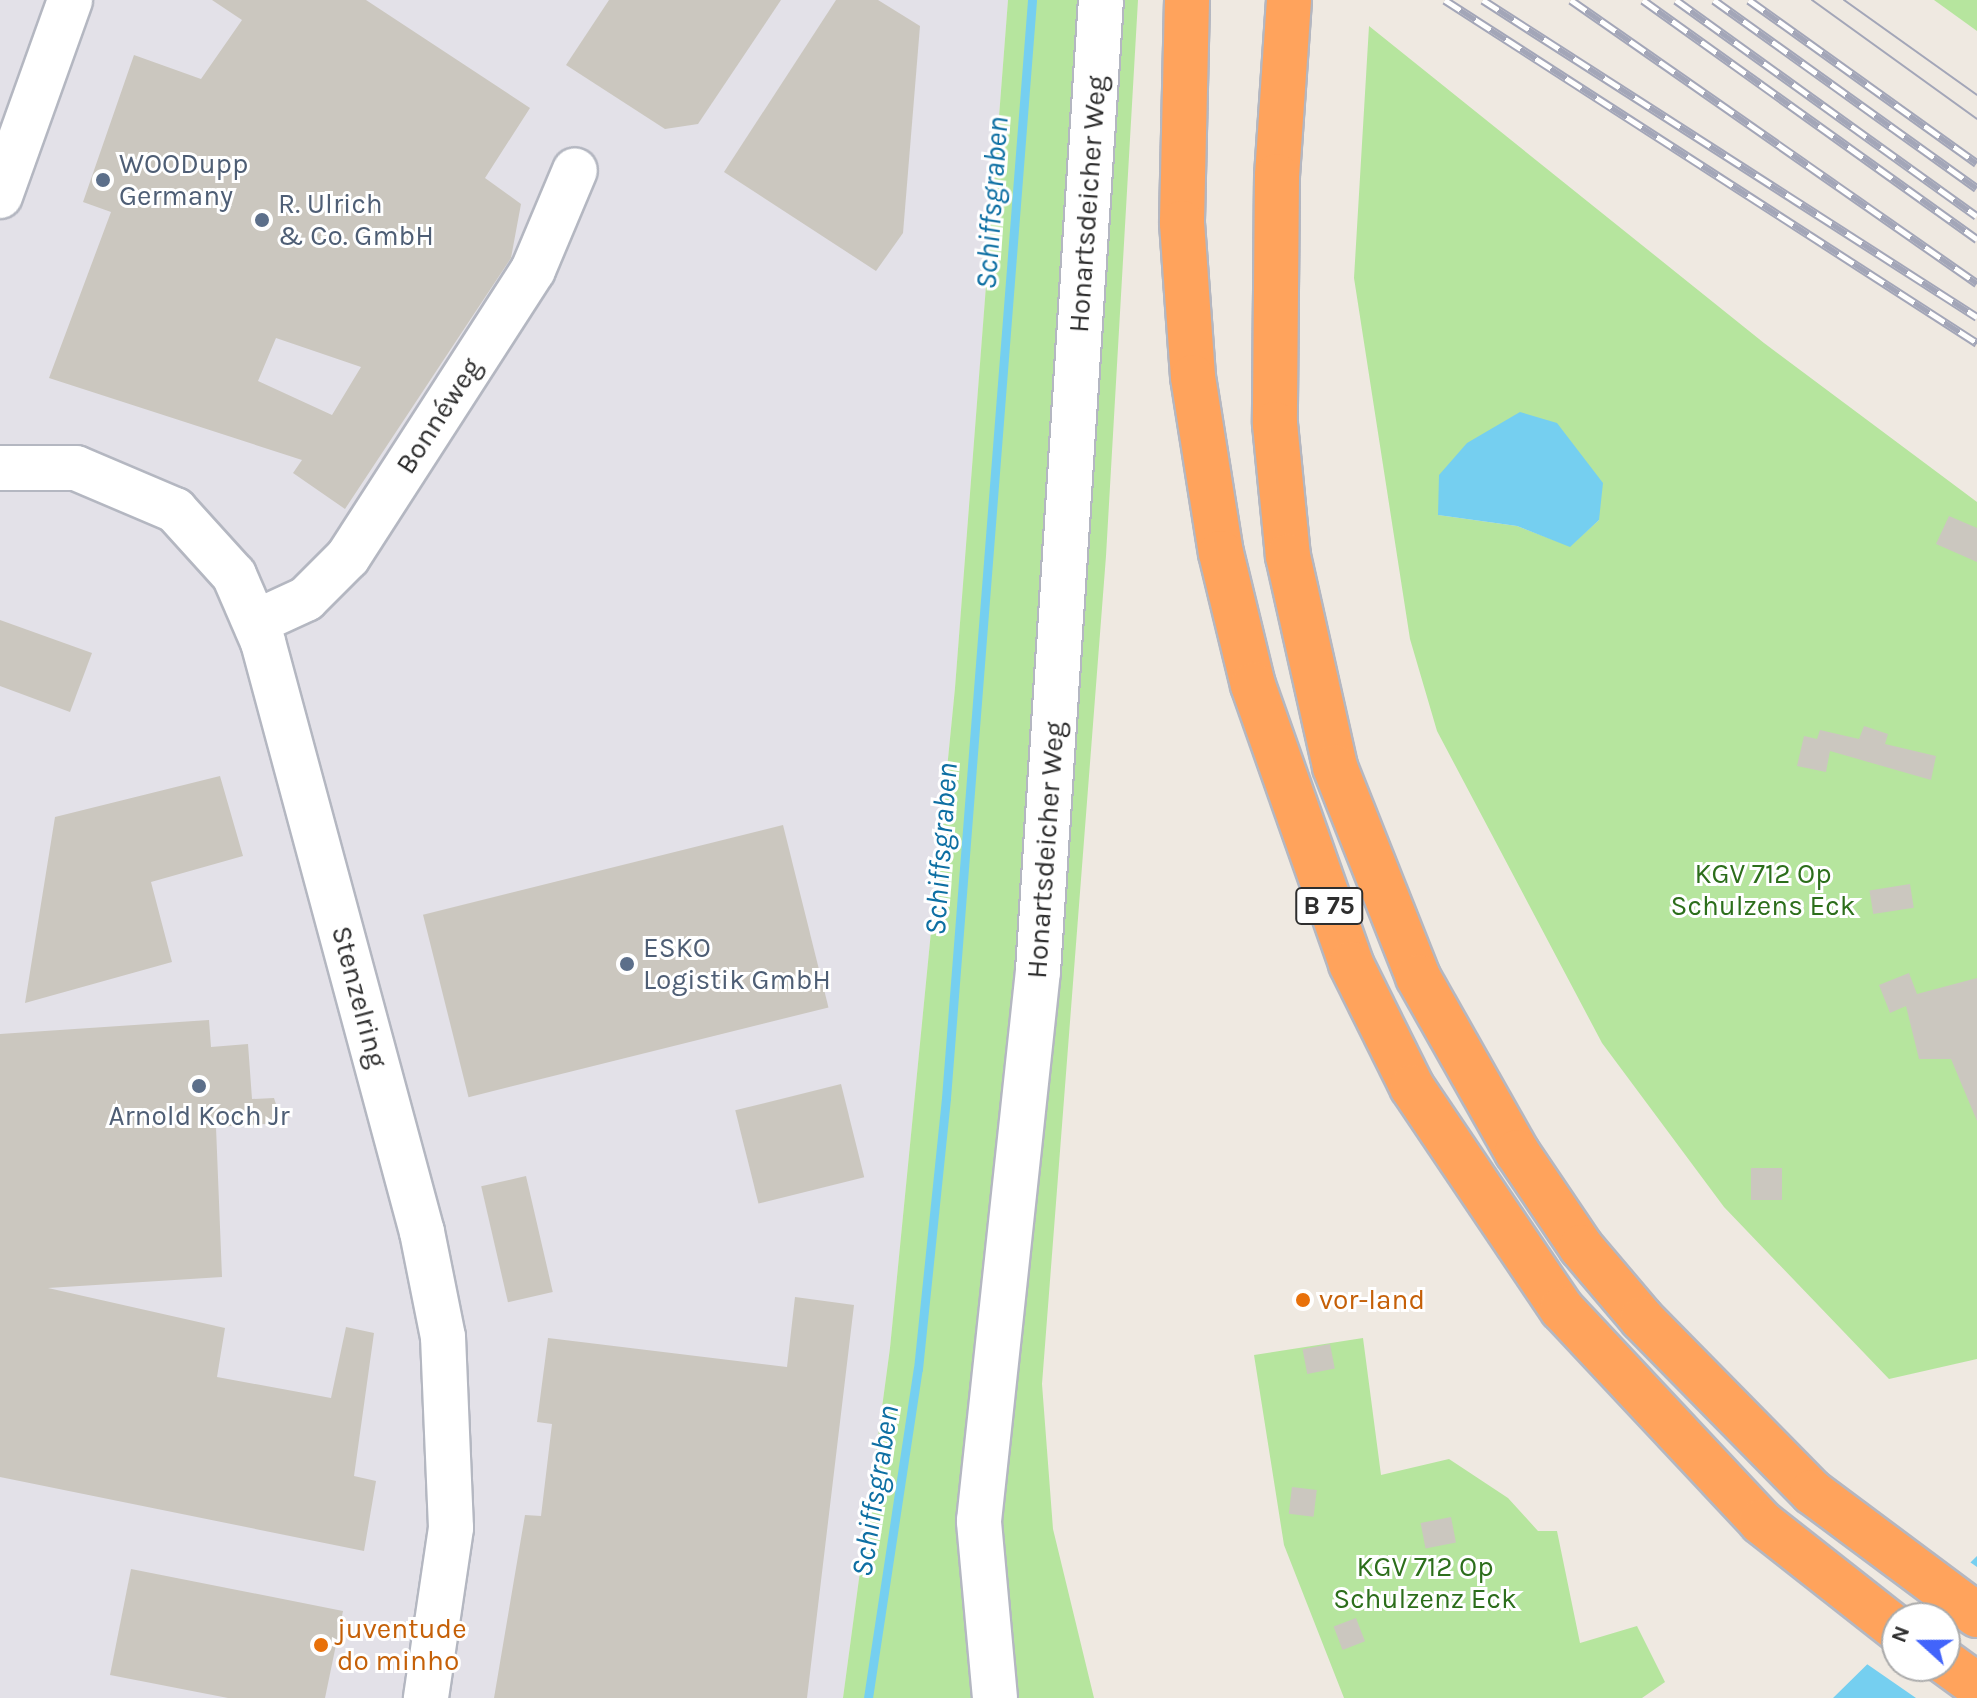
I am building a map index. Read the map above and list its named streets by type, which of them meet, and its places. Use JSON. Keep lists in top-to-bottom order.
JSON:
{
  "streets": {
    "highway": ["B 75"],
    "street": ["Honartsdeicher Weg", "Bonnéweg", "Stenzelring"]
  },
  "crossings": [
    ["Bonnéweg", "Stenzelring"]
  ],
  "water": ["Schiffsgraben"],
  "parks": ["KGV 712 Op Schulzens Eck", "KGV 712 Op Schulzenz Eck"],
  "places": [
    "WOODupp Germany",
    "R. Ulrich & Co. GmbH",
    "ESKO Logistik GmbH",
    "Arnold Koch Jr",
    "vor-land",
    "juventude do minho"
  ],
  "north": "left"
}
